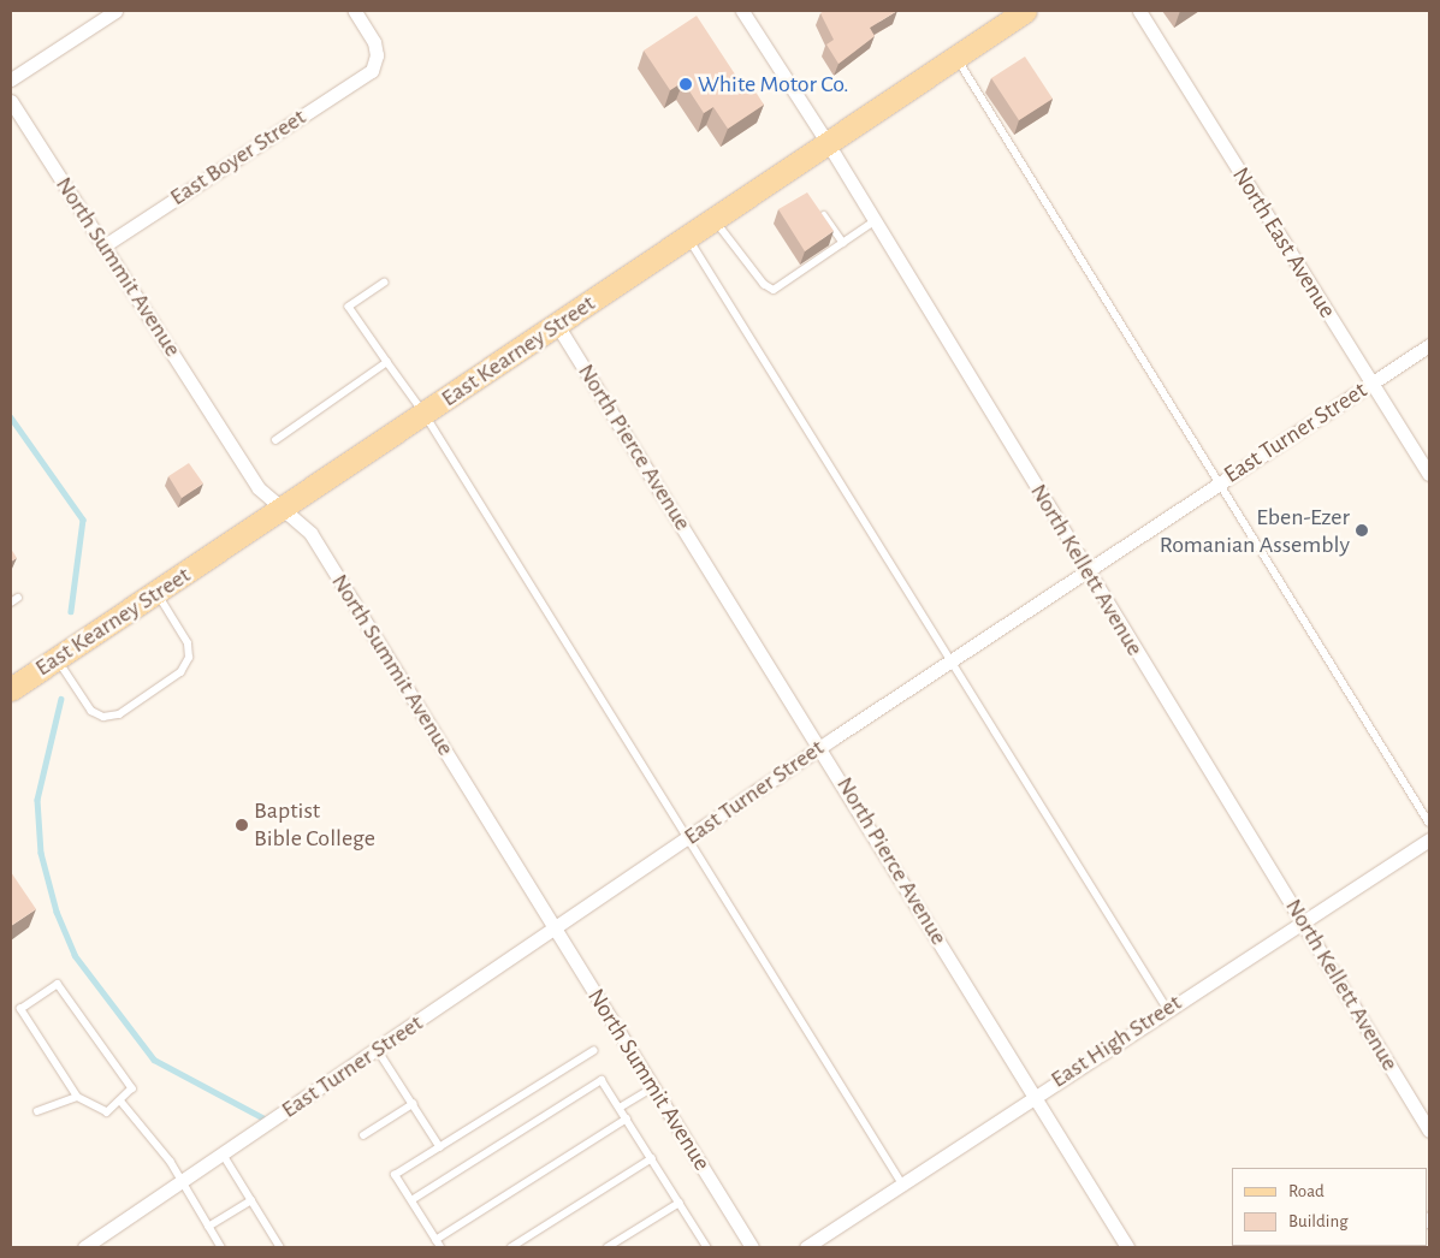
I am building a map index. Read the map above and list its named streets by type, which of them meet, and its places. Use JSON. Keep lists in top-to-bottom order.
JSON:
{
  "streets": {
    "main road": ["East Kearney Street"],
    "street": [
      "East Boyer Street",
      "North East Avenue",
      "North Summit Avenue",
      "East Turner Street",
      "North Pierce Avenue",
      "North Kellett Avenue",
      "East High Street"
    ]
  },
  "crossings": [
    ["East Boyer Street", "North Summit Avenue"],
    ["North East Avenue", "East Turner Street"],
    ["North Summit Avenue", "East Kearney Street"],
    ["North Summit Avenue", "East Turner Street"],
    ["East Kearney Street", "North Pierce Avenue"],
    ["East Kearney Street", "North Kellett Avenue"],
    ["East Turner Street", "North Pierce Avenue"],
    ["East Turner Street", "North Kellett Avenue"],
    ["North Pierce Avenue", "East High Street"],
    ["North Kellett Avenue", "East High Street"]
  ],
  "places": ["White Motor Co.", "Eben-Ezer Romanian Assembly", "Baptist Bible College"],
  "legend": ["Road", "Building"]
}
